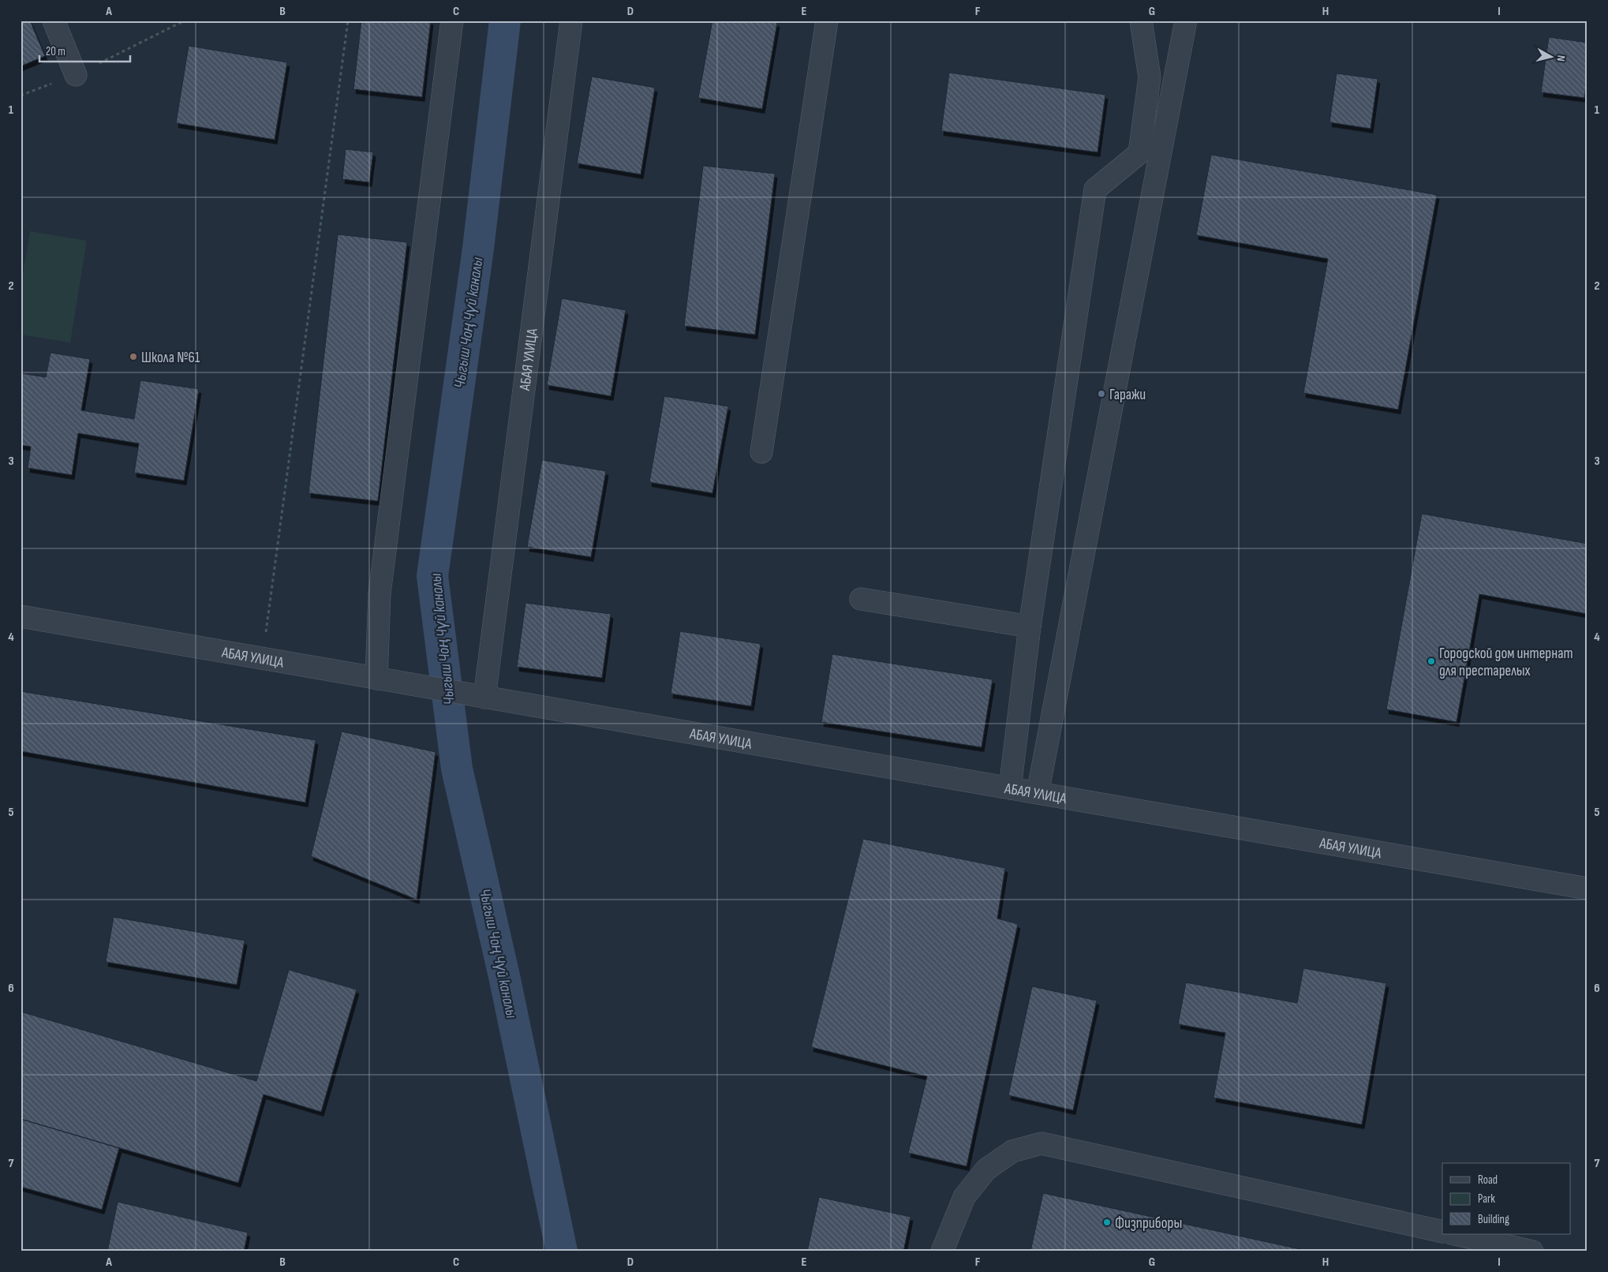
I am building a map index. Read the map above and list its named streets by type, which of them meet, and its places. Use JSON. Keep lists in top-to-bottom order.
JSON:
{
  "streets": {
    "street": ["АБАЯ УЛИЦА"]
  },
  "water": ["Чыгыш Чоң Чүй каналы"],
  "places": [
    "Школа №61",
    "Гаражи",
    "Городской дом интернат для престарелых",
    "Физприборы"
  ],
  "legend": ["Road", "Park", "Building"],
  "scale_bar": "20 m",
  "north": "right",
  "grid": {
    "columns": [
      "A",
      "B",
      "C",
      "D",
      "E",
      "F",
      "G",
      "H",
      "I"
    ],
    "rows": [
      "1",
      "2",
      "3",
      "4",
      "5",
      "6",
      "7"
    ]
  }
}
